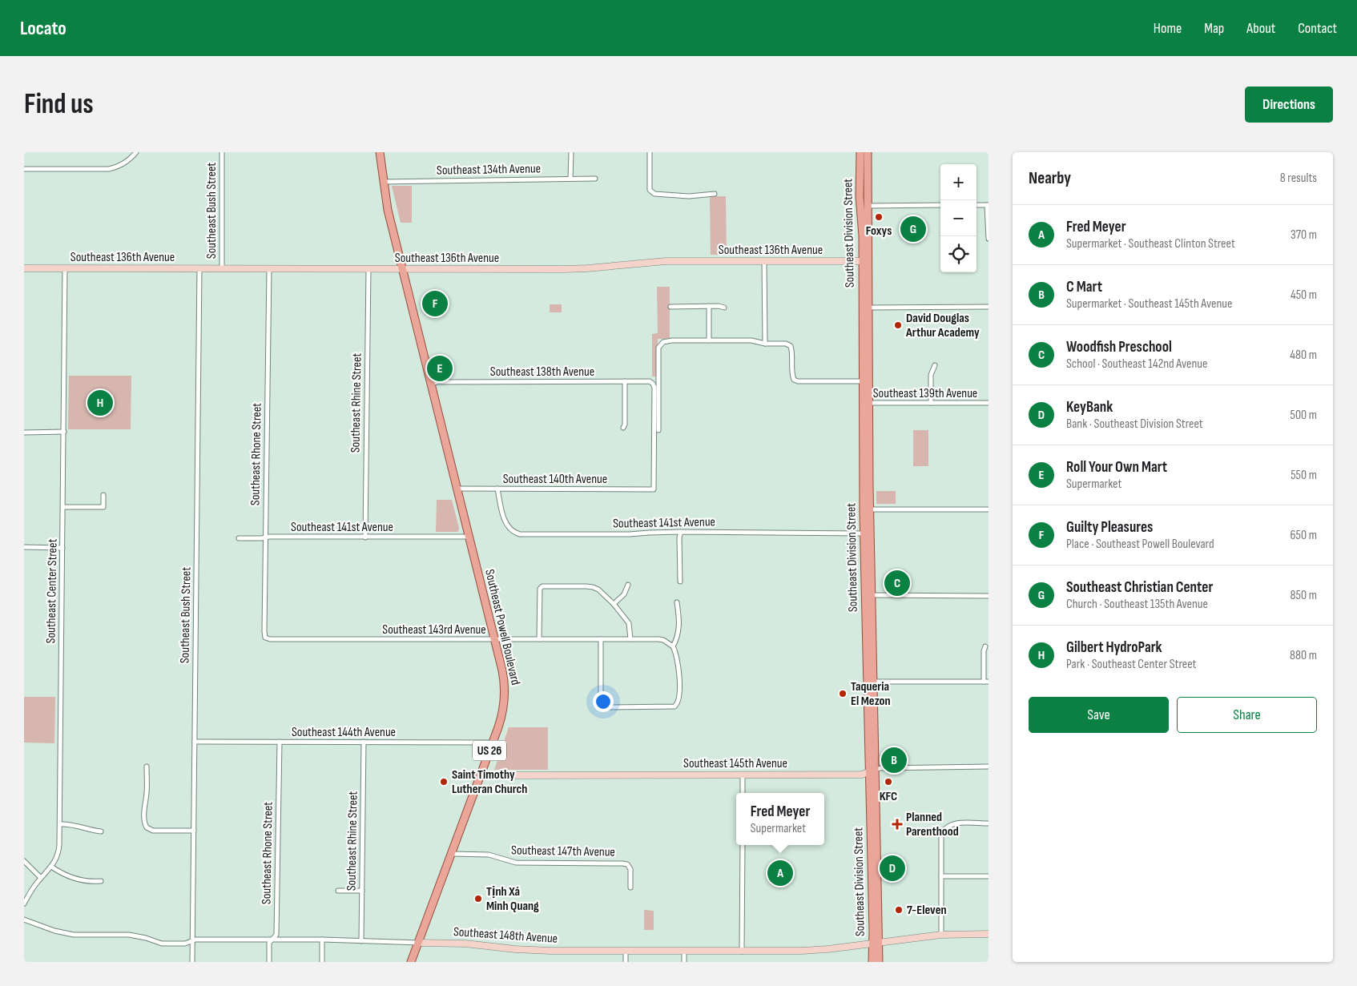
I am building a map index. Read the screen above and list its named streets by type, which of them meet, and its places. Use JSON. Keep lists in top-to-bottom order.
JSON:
{
  "streets": {
    "main road": ["Southeast Division Street", "Southeast Powell Boulevard", "US 26"],
    "street": [
      "Southeast 134th Avenue",
      "Southeast Bush Street",
      "Southeast 136th Avenue",
      "Southeast 138th Avenue",
      "Southeast 139th Avenue",
      "Southeast Rhine Street",
      "Southeast Rhone Street",
      "Southeast 140th Avenue",
      "Southeast 141st Avenue",
      "Southeast Center Street",
      "Southeast 143rd Avenue",
      "Southeast 144th Avenue",
      "Southeast 145th Avenue",
      "Southeast 147th Avenue",
      "Southeast 148th Avenue"
    ]
  },
  "crossings": [
    ["Southeast 134th Avenue", "Southeast Powell Boulevard"],
    ["Southeast Bush Street", "Southeast 136th Avenue"],
    ["Southeast Bush Street", "Southeast 144th Avenue"],
    ["Southeast Bush Street", "Southeast 148th Avenue"],
    ["Southeast Division Street", "Southeast 136th Avenue"],
    ["Southeast Division Street", "Southeast 139th Avenue"],
    ["Southeast Division Street", "Southeast 141st Avenue"],
    ["Southeast Division Street", "Southeast 145th Avenue"],
    ["Southeast Division Street", "Southeast 148th Avenue"],
    ["Southeast 136th Avenue", "Southeast Rhine Street"],
    ["Southeast 136th Avenue", "Southeast Rhone Street"],
    ["Southeast 136th Avenue", "Southeast Center Street"],
    ["Southeast 136th Avenue", "Southeast Powell Boulevard"],
    ["Southeast 138th Avenue", "Southeast 140th Avenue"],
    ["Southeast 138th Avenue", "Southeast Powell Boulevard"],
    ["Southeast Rhine Street", "Southeast 141st Avenue"],
    ["Southeast Rhine Street", "Southeast 144th Avenue"],
    ["Southeast Rhine Street", "Southeast 148th Avenue"],
    ["Southeast Rhone Street", "Southeast 141st Avenue"],
    ["Southeast Rhone Street", "Southeast 143rd Avenue"],
    ["Southeast Rhone Street", "Southeast 144th Avenue"],
    ["Southeast Rhone Street", "Southeast 148th Avenue"],
    ["Southeast 140th Avenue", "Southeast 141st Avenue"],
    ["Southeast 140th Avenue", "Southeast Powell Boulevard"],
    ["Southeast 141st Avenue", "Southeast Powell Boulevard"],
    ["Southeast Powell Boulevard", "Southeast 143rd Avenue"],
    ["Southeast Powell Boulevard", "Southeast 144th Avenue"],
    ["Southeast Powell Boulevard", "Southeast 145th Avenue"],
    ["Southeast Powell Boulevard", "Southeast 147th Avenue"],
    ["Southeast Powell Boulevard", "Southeast 148th Avenue"]
  ],
  "places": {
    "other": [
      "Foxys",
      "David Douglas Arthur Academy",
      "Taqueria El Mezon",
      "Saint Timothy Lutheran Church",
      "KFC",
      "Tịnh Xá Minh Quang",
      "7-Eleven"
    ],
    "health": ["Planned Parenthood"]
  },
  "page": {
    "header": "Locato",
    "nav": [
      "Home",
      "Map",
      "About",
      "Contact"
    ],
    "buttons": [
      "Directions",
      ["Save", "Share"]
    ],
    "title": "Find us",
    "heading": ["Nearby", "8 results"],
    "map_buttons": ["+", "−"],
    "list": [
      {
        "mark": "A",
        "name": "Fred Meyer",
        "note": "Supermarket · Southeast Clinton Street",
        "value": "370 m"
      },
      {
        "mark": "B",
        "name": "C Mart",
        "note": "Supermarket · Southeast 145th Avenue",
        "value": "450 m"
      },
      {
        "mark": "C",
        "name": "Woodfish Preschool",
        "note": "School · Southeast 142nd Avenue",
        "value": "480 m"
      },
      {
        "mark": "D",
        "name": "KeyBank",
        "note": "Bank · Southeast Division Street",
        "value": "500 m"
      },
      {
        "mark": "E",
        "name": "Roll Your Own Mart",
        "note": "Supermarket",
        "value": "550 m"
      },
      {
        "mark": "F",
        "name": "Guilty Pleasures",
        "note": "Place · Southeast Powell Boulevard",
        "value": "650 m"
      },
      {
        "mark": "G",
        "name": "Southeast Christian Center",
        "note": "Church · Southeast 135th Avenue",
        "value": "850 m"
      },
      {
        "mark": "H",
        "name": "Gilbert HydroPark",
        "note": "Park · Southeast Center Street",
        "value": "880 m"
      }
    ],
    "pins": [
      "G",
      "F",
      "E",
      "H",
      "C",
      "B",
      "D",
      "A"
    ],
    "popup": ["Fred Meyer", "Supermarket"]
  }
}
